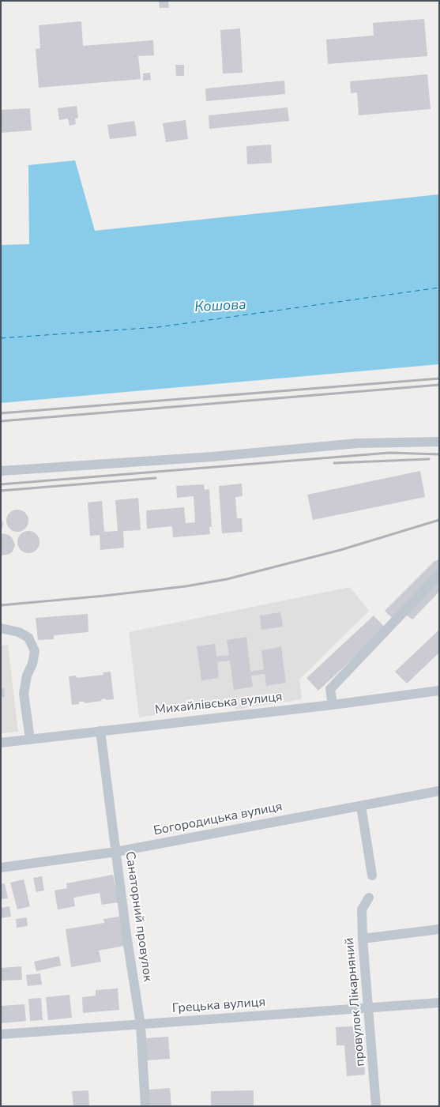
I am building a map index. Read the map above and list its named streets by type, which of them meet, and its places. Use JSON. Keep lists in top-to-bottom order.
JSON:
{
  "streets": {
    "street": [
      "Михайлівська вулиця",
      "Богородицька вулиця",
      "Санаторний провулок",
      "провулок Лікарняний",
      "Грецька вулиця"
    ]
  },
  "crossings": [
    ["Михайлівська вулиця", "Санаторний провулок"],
    ["Богородицька вулиця", "Санаторний провулок"],
    ["Санаторний провулок", "Грецька вулиця"],
    ["провулок Лікарняний", "Грецька вулиця"]
  ],
  "water": ["Кошова"]
}
